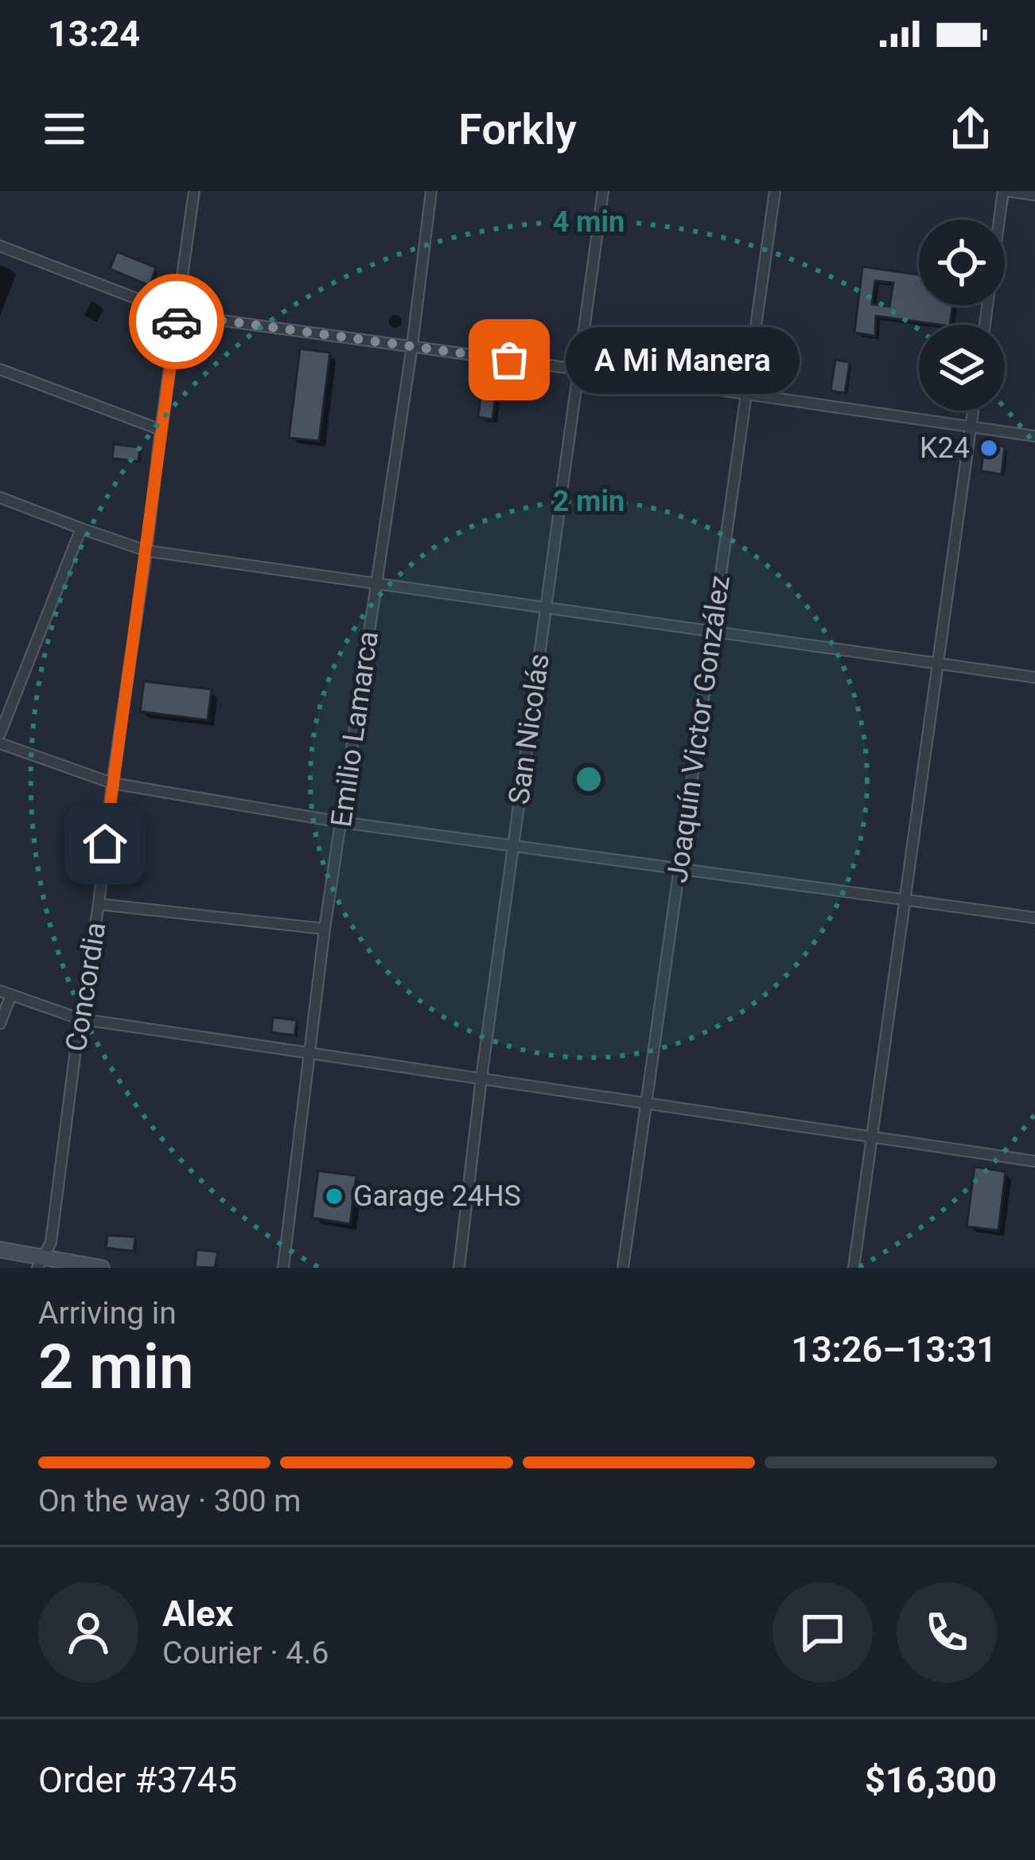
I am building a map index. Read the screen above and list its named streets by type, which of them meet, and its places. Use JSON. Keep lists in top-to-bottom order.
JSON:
{
  "streets": {
    "street": [
      "Emilio Lamarca",
      "San Nicolás",
      "Joaquín Victor González",
      "Concordia"
    ]
  },
  "places": ["A Mi Manera", "K24", "Garage 24HS"],
  "page": {
    "status": "13:24",
    "header": "Forkly",
    "bubble": "A Mi Manera",
    "heading": ["2 min", "Arriving in", "13:26–13:31"],
    "panel": [
      "Alex",
      "Courier · 4.6",
      "Order #3745",
      "$16,300"
    ],
    "bar": "On the way · 300 m"
  },
  "rings": ["4 min", "2 min"]
}
